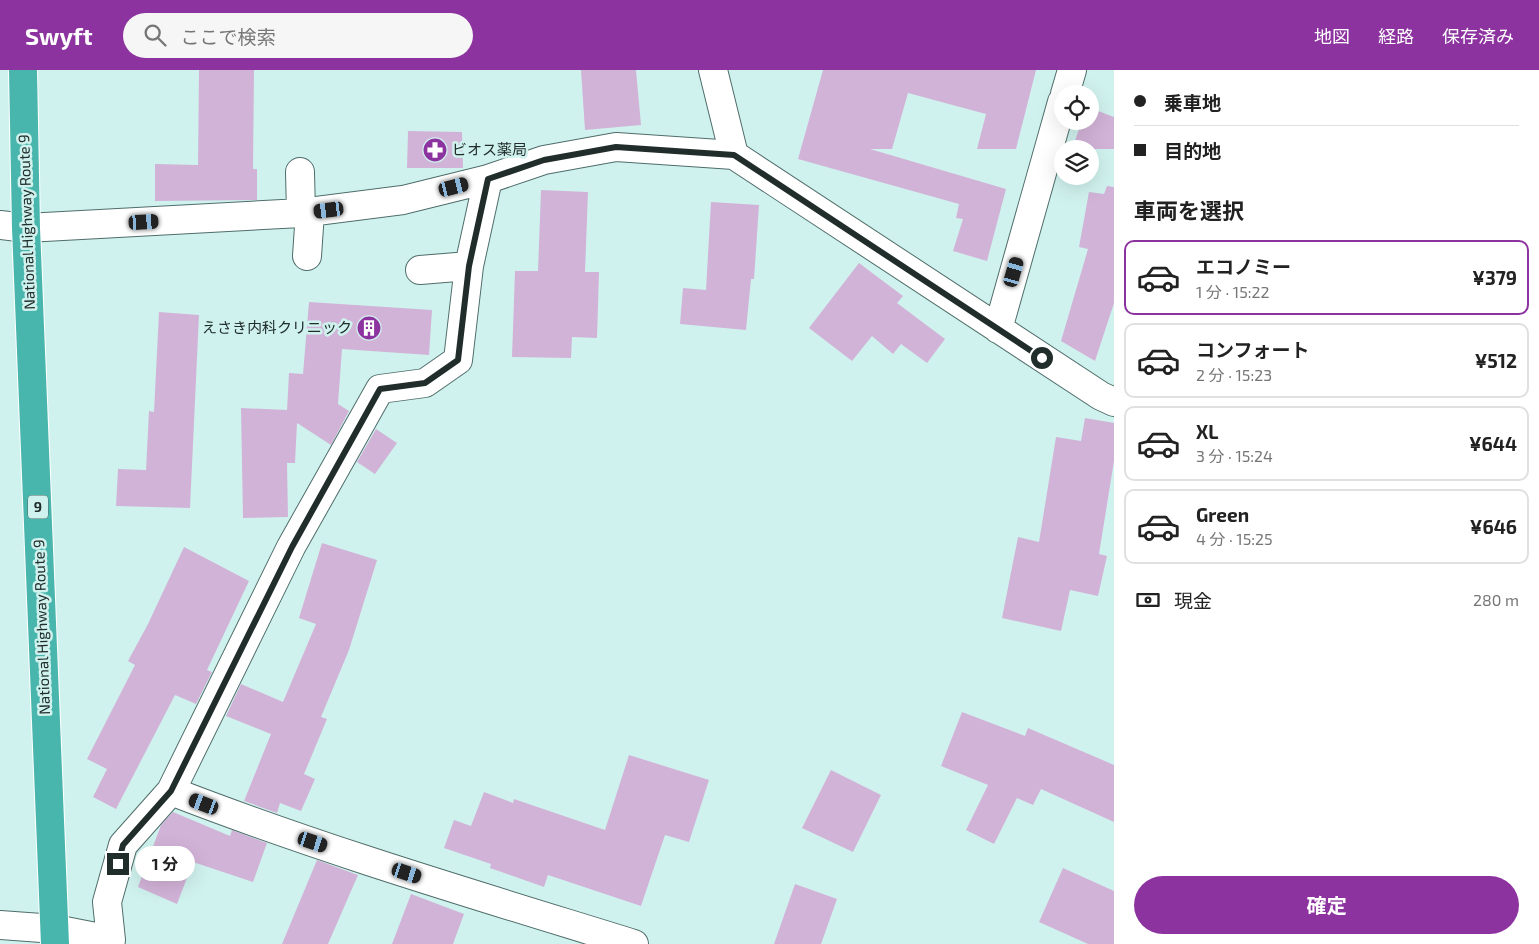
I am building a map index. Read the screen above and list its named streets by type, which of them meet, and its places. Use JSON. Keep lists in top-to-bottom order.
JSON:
{
  "streets": {
    "highway": ["National Highway Route 9", "9"]
  },
  "places": {
    "pharmacy": ["ビオス薬局"],
    "building": ["えさき内科クリニック"]
  },
  "page": {
    "header": "Swyft",
    "search": "ここで検索",
    "nav": ["地図", "経路", "保存済み"],
    "banner": ["乗車地", "目的地"],
    "heading": "車両を選択",
    "list": [
      {
        "name": "エコノミー",
        "note": "1 分 · 15:22",
        "value": "¥379"
      },
      {
        "name": "コンフォート",
        "note": "2 分 · 15:23",
        "value": "¥512"
      },
      {
        "name": "XL",
        "note": "3 分 · 15:24",
        "value": "¥644"
      },
      {
        "name": "Green",
        "note": "4 分 · 15:25",
        "value": "¥646"
      }
    ],
    "pay": ["現金", "280 m"],
    "bubble": "1 分",
    "buttons": "確定"
  }
}
